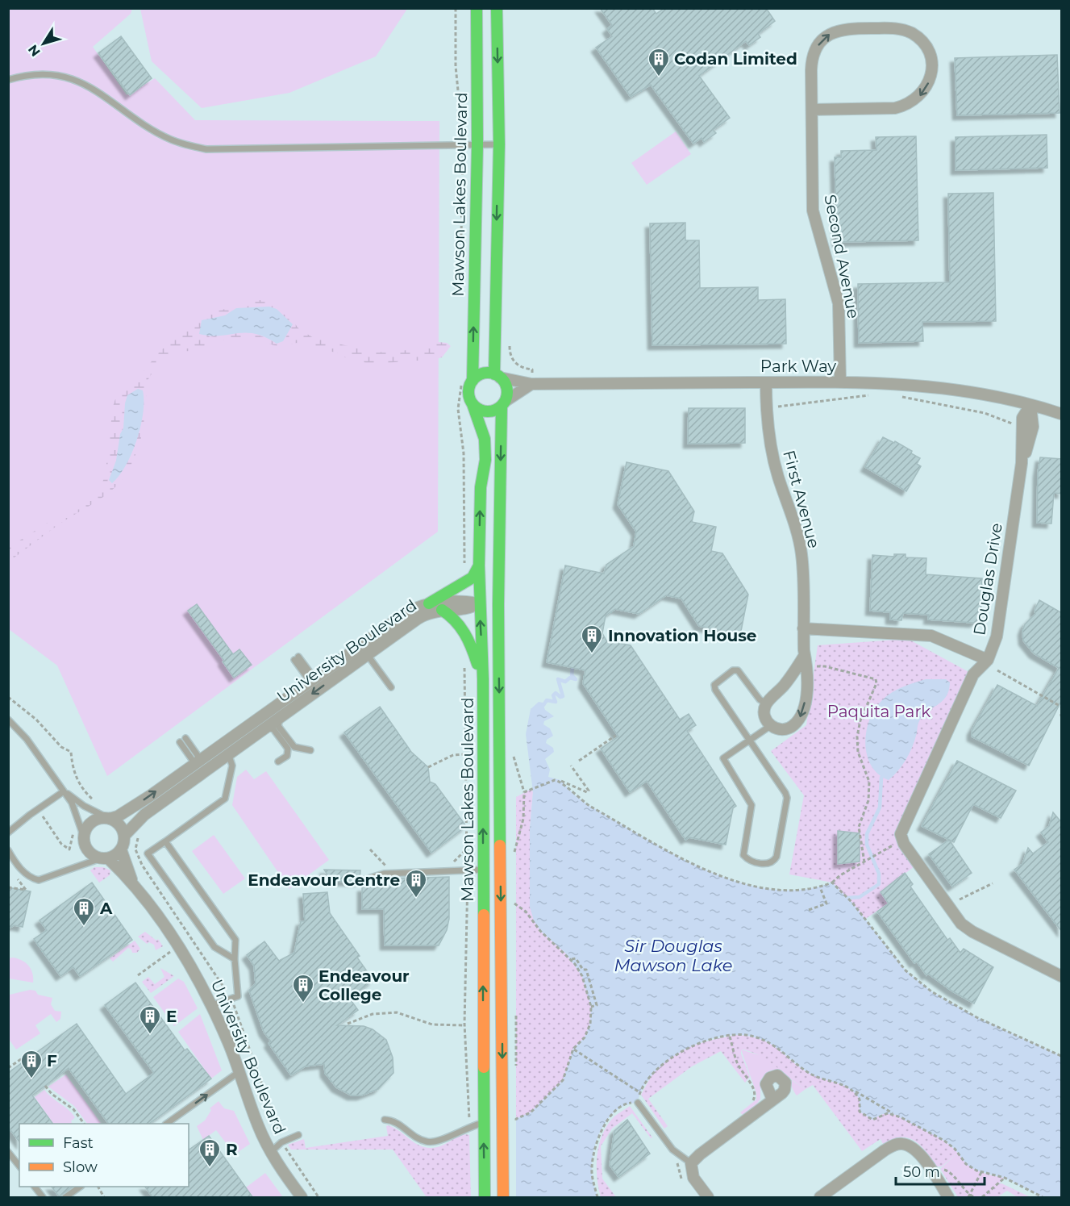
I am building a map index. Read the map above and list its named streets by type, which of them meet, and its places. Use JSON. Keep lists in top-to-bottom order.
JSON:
{
  "streets": {
    "street": [
      "Mawson Lakes Boulevard",
      "Second Avenue",
      "Park Way",
      "First Avenue",
      "Douglas Drive",
      "University Boulevard"
    ]
  },
  "crossings": [
    ["Mawson Lakes Boulevard", "Park Way"],
    ["Mawson Lakes Boulevard", "University Boulevard"],
    ["Second Avenue", "Park Way"],
    ["Park Way", "First Avenue"],
    ["Park Way", "Douglas Drive"]
  ],
  "water": ["Sir Douglas Mawson Lake"],
  "parks": ["Paquita Park"],
  "places": {
    "building": [
      "Codan Limited",
      "Innovation House",
      "Endeavour Centre",
      "A",
      "Endeavour College",
      "E",
      "F",
      "R"
    ]
  },
  "legend": ["Fast", "Slow"],
  "scale_bar": "50 m",
  "north": "bottom left"
}
